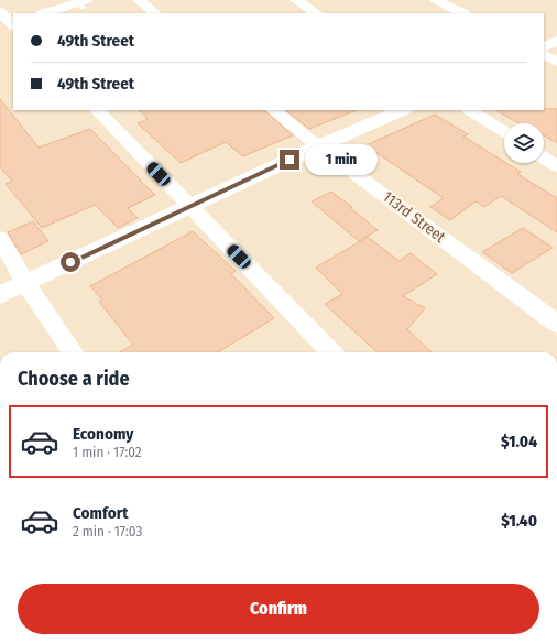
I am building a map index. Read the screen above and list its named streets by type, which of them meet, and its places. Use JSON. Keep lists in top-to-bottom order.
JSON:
{
  "streets": {
    "street": ["113rd Street"]
  },
  "page": {
    "banner": ["49th Street", "49th Street"],
    "bubble": "1 min",
    "heading": "Choose a ride",
    "list": [
      {
        "name": "Economy",
        "note": "1 min · 17:02",
        "value": "$1.04"
      },
      {
        "name": "Comfort",
        "note": "2 min · 17:03",
        "value": "$1.40"
      }
    ],
    "buttons": "Confirm"
  }
}
